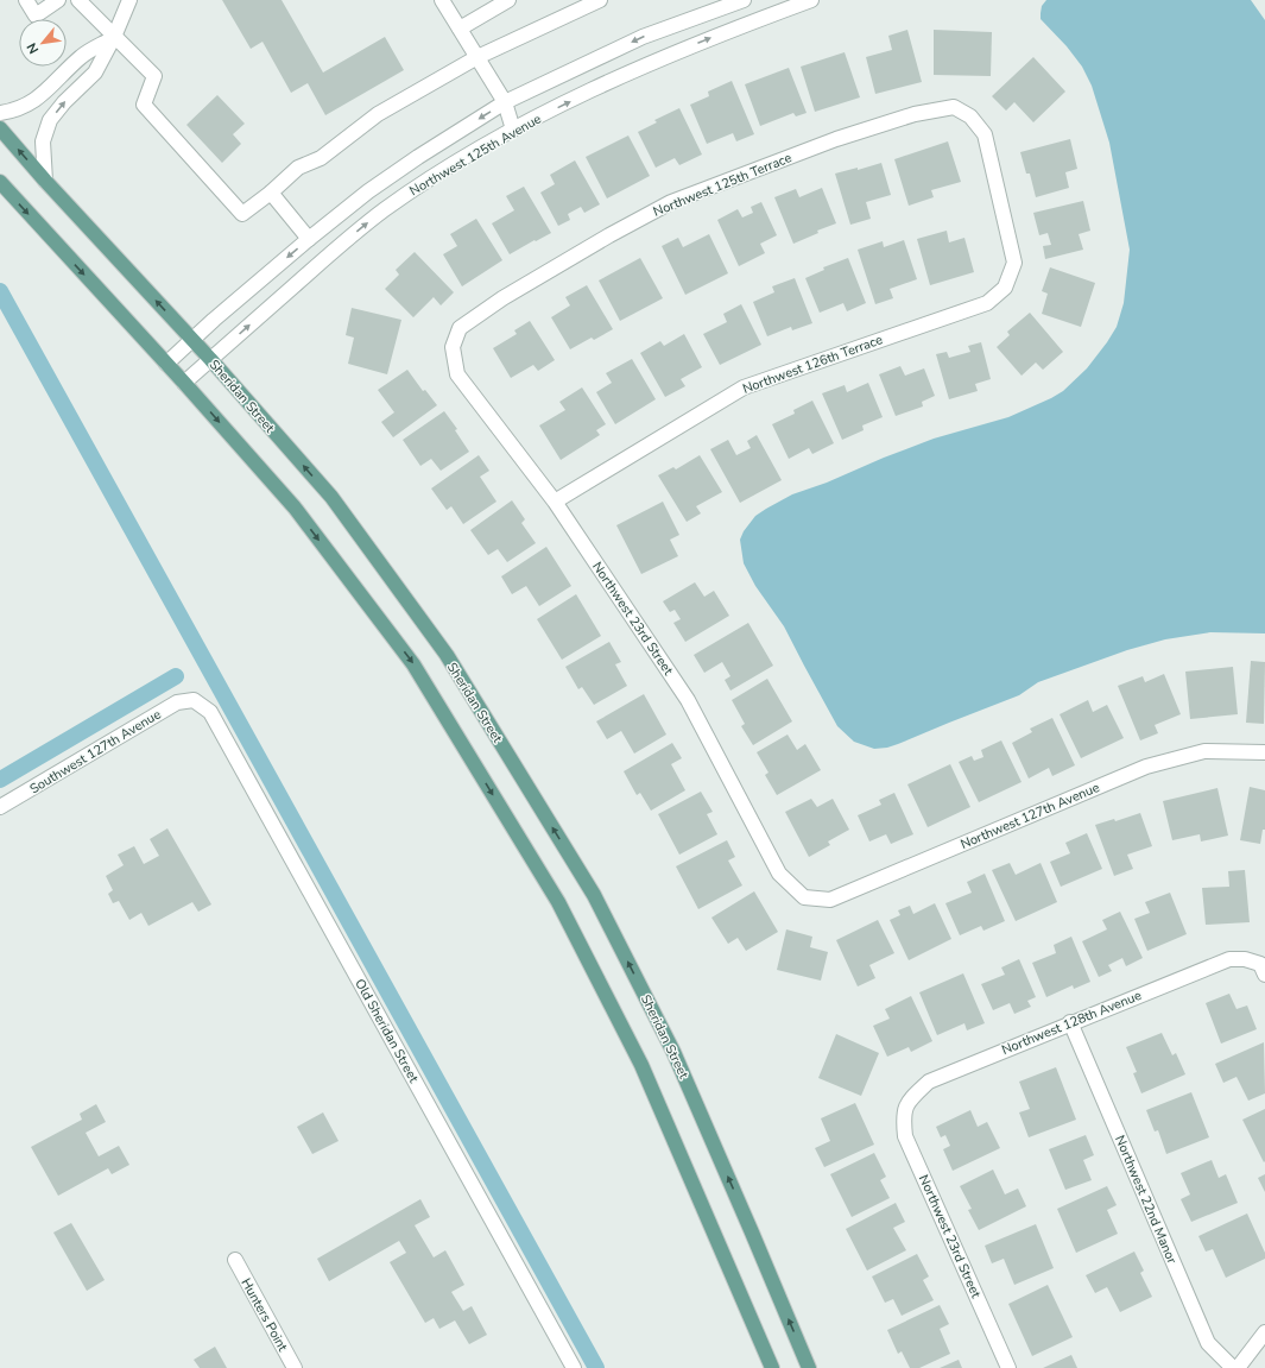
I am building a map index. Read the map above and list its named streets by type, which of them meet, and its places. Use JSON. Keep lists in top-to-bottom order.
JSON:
{
  "streets": {
    "main road": ["Sheridan Street"],
    "street": [
      "Northwest 125th Avenue",
      "Northwest 125th Terrace",
      "Northwest 126th Terrace",
      "Northwest 23rd Street",
      "Southwest 127th Avenue",
      "Northwest 127th Avenue",
      "Northwest 128th Avenue",
      "Old Sheridan Street",
      "Northwest 22nd Manor",
      "Hunters Point"
    ]
  },
  "crossings": [
    ["Northwest 125th Avenue", "Sheridan Street"],
    ["Northwest 125th Terrace", "Northwest 126th Terrace"],
    ["Northwest 125th Terrace", "Northwest 23rd Street"],
    ["Northwest 126th Terrace", "Northwest 23rd Street"],
    ["Northwest 23rd Street", "Northwest 127th Avenue"],
    ["Northwest 23rd Street", "Northwest 128th Avenue"],
    ["Southwest 127th Avenue", "Old Sheridan Street"],
    ["Northwest 128th Avenue", "Northwest 22nd Manor"]
  ],
  "north": "bottom left"
}
